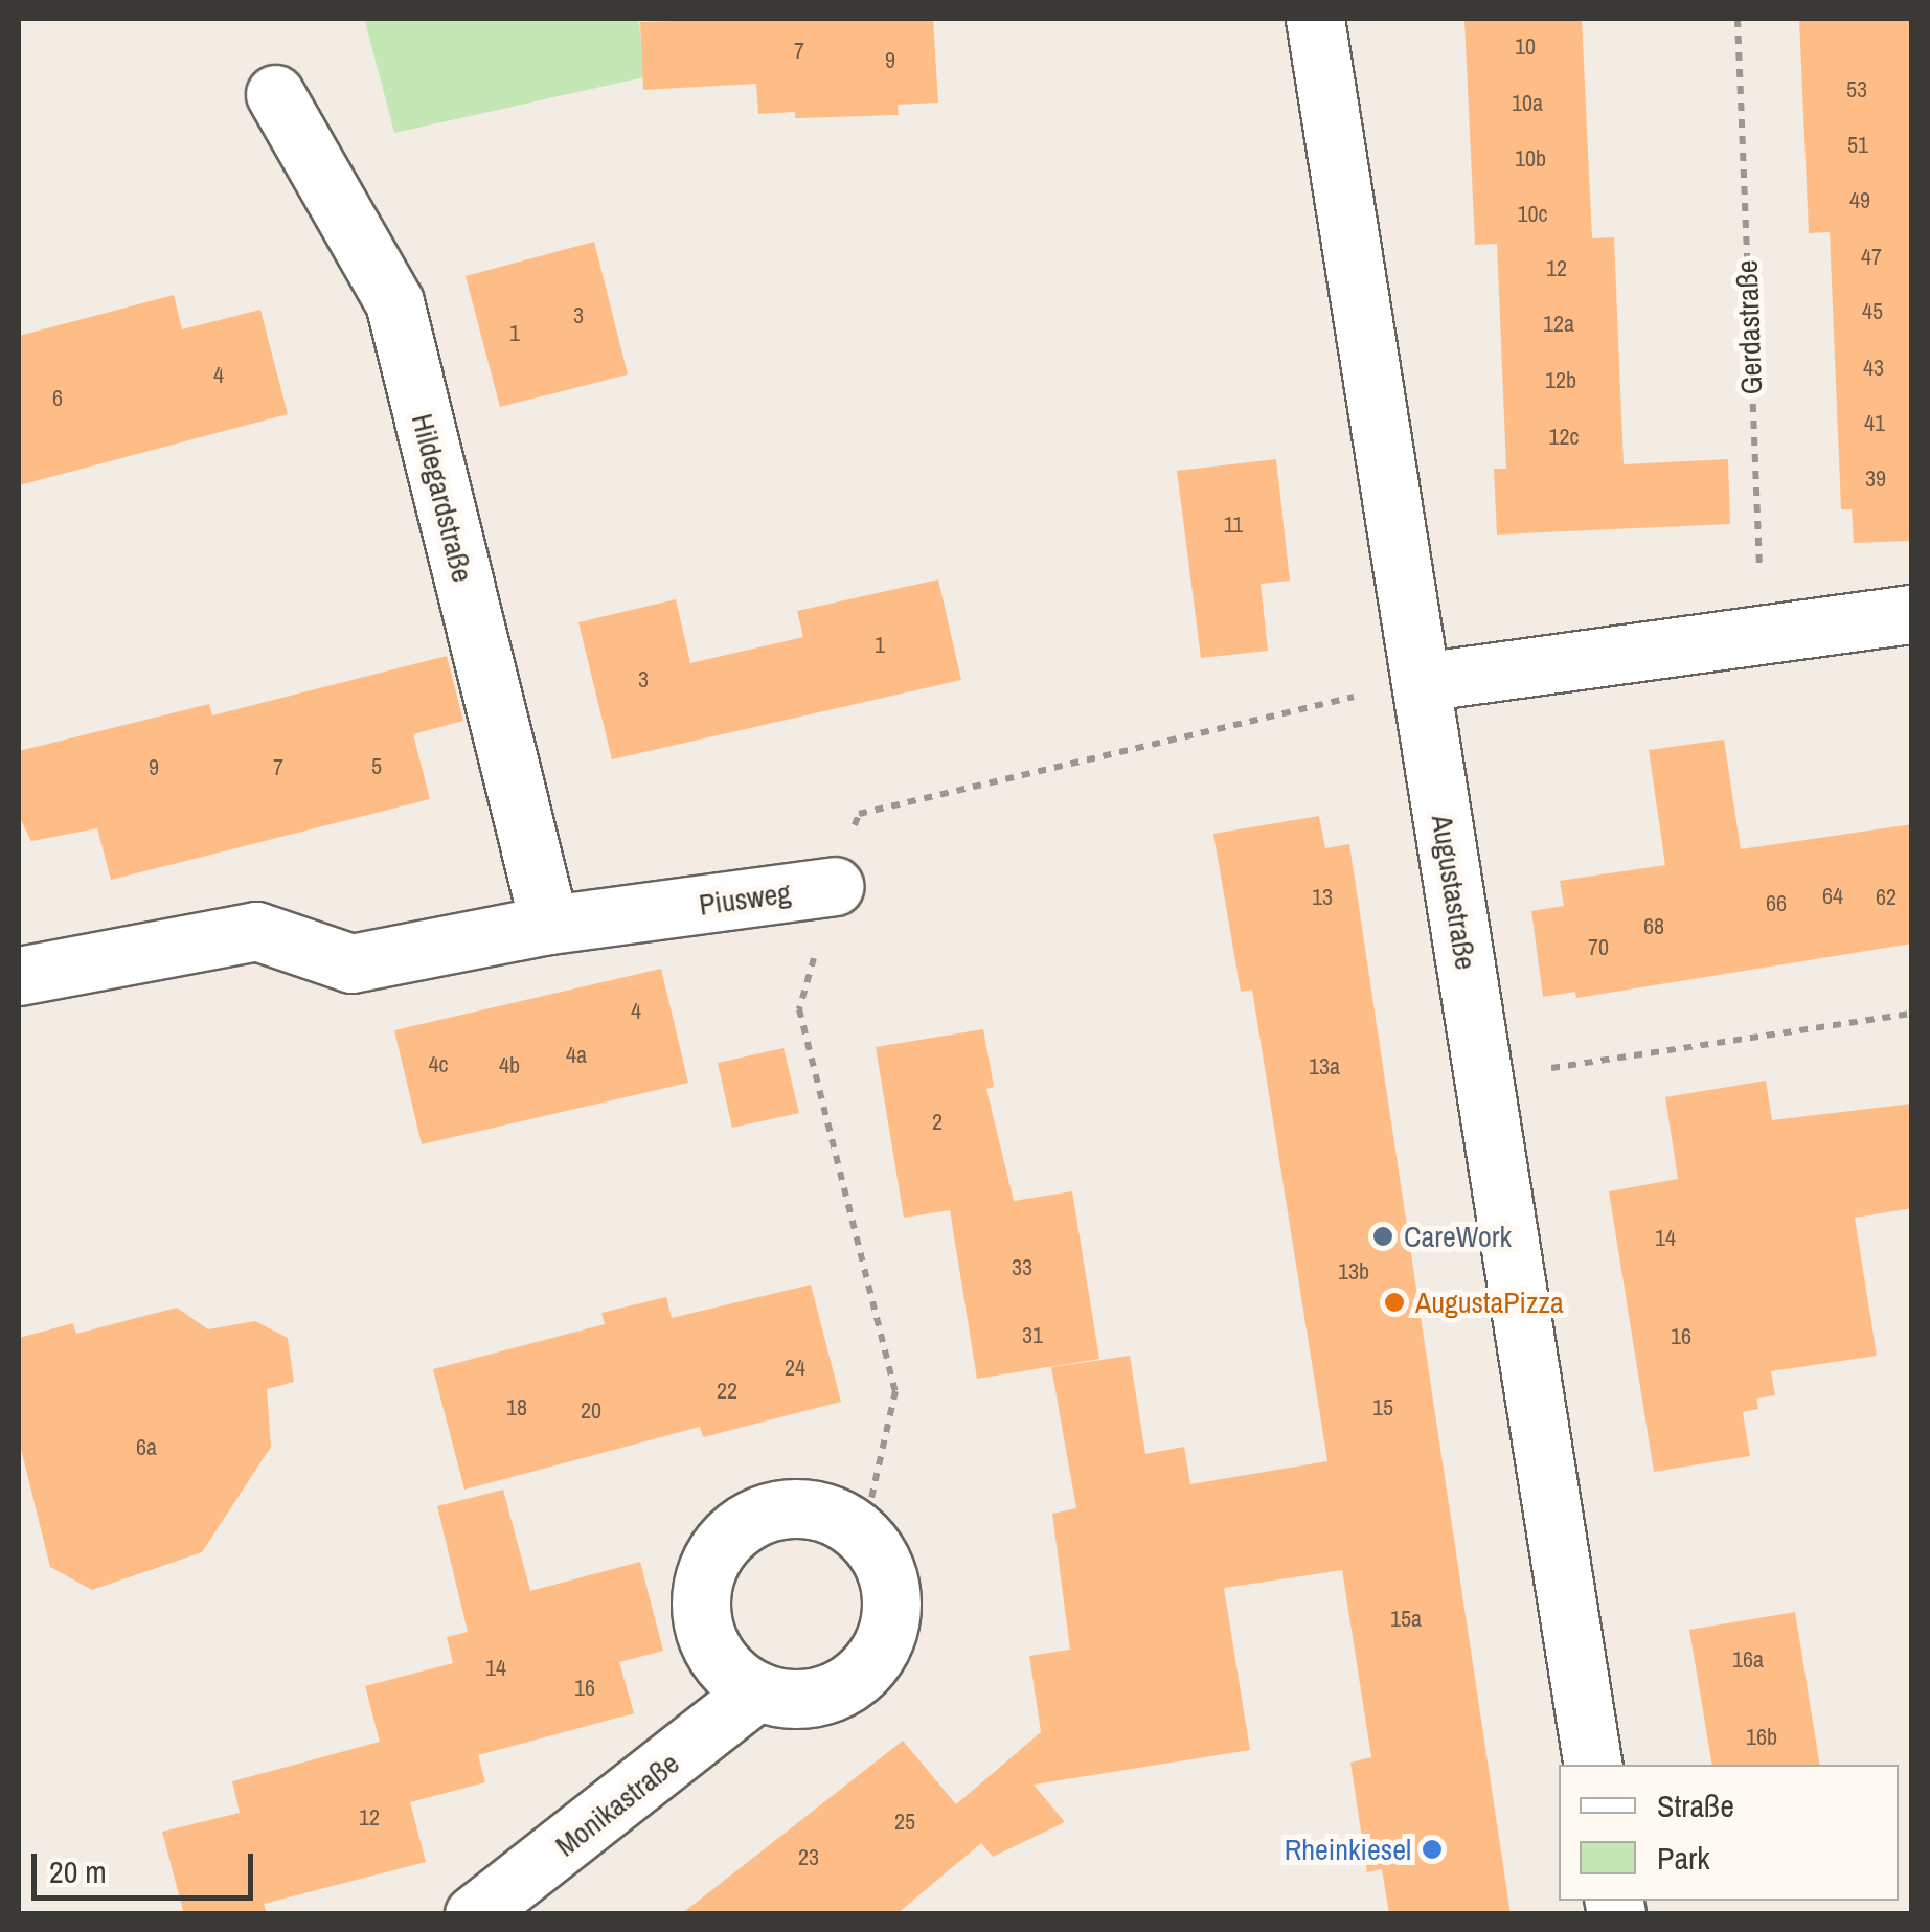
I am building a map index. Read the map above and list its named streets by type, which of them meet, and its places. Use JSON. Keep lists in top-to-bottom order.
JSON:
{
  "streets": {
    "street": [
      "Hildegardstraße",
      "Augustastraße",
      "Piusweg",
      "Monikastraße"
    ],
    "path": ["Gerdastraße"]
  },
  "crossings": [
    ["Hildegardstraße", "Piusweg"]
  ],
  "places": ["CareWork", "AugustaPizza", "Rheinkiesel"],
  "house_numbers": [
    "10",
    "7",
    "9",
    "53",
    "10a",
    "51",
    "10b",
    "49",
    "10c",
    "47",
    "12",
    "45",
    "3",
    "12a",
    "1",
    "43",
    "4",
    "12b",
    "6",
    "41",
    "12c",
    "39",
    "11",
    "1",
    "3",
    "5",
    "9",
    "7",
    "64",
    "13",
    "62",
    "66",
    "68",
    "70",
    "4",
    "4a",
    "4c",
    "4b",
    "13a",
    "2",
    "14",
    "33",
    "13b",
    "31",
    "16",
    "24",
    "22",
    "18",
    "15",
    "20",
    "6a",
    "15a",
    "16a",
    "14",
    "16",
    "16b",
    "12",
    "25",
    "23"
  ],
  "legend": ["Straße", "Park"],
  "scale_bar": "20 m"
}
